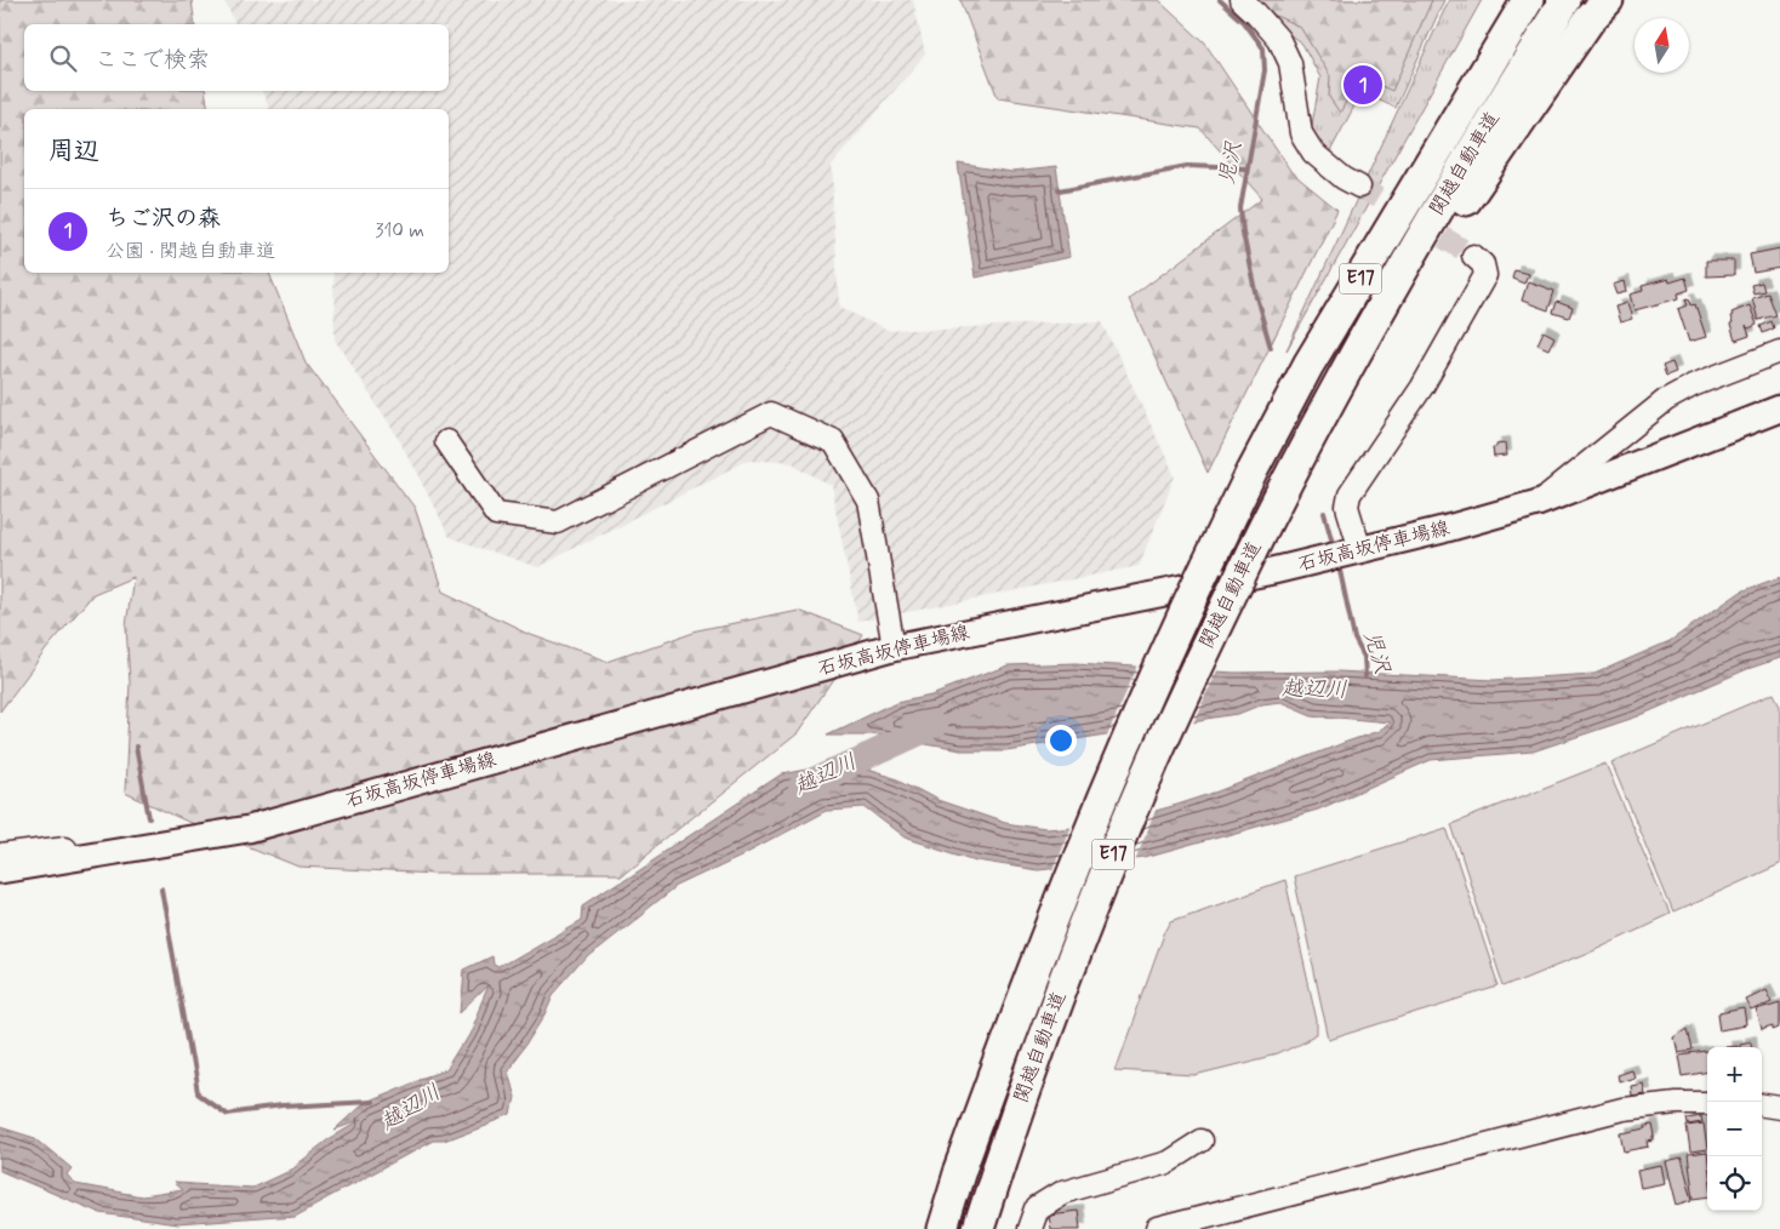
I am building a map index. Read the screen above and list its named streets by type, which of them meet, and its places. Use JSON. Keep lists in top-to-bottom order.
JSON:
{
  "streets": {
    "highway": ["関越自動車道", "E17"],
    "main road": ["石坂高坂停車場線"]
  },
  "water": ["児沢", "越辺川"],
  "north": "top",
  "page": {
    "search": "ここで検索",
    "pins": "1",
    "heading": "周辺",
    "list": [
      {
        "mark": "1",
        "name": "ちご沢の森",
        "note": "公園 · 関越自動車道",
        "value": "310 m"
      }
    ],
    "map_buttons": ["+", "−"]
  }
}
